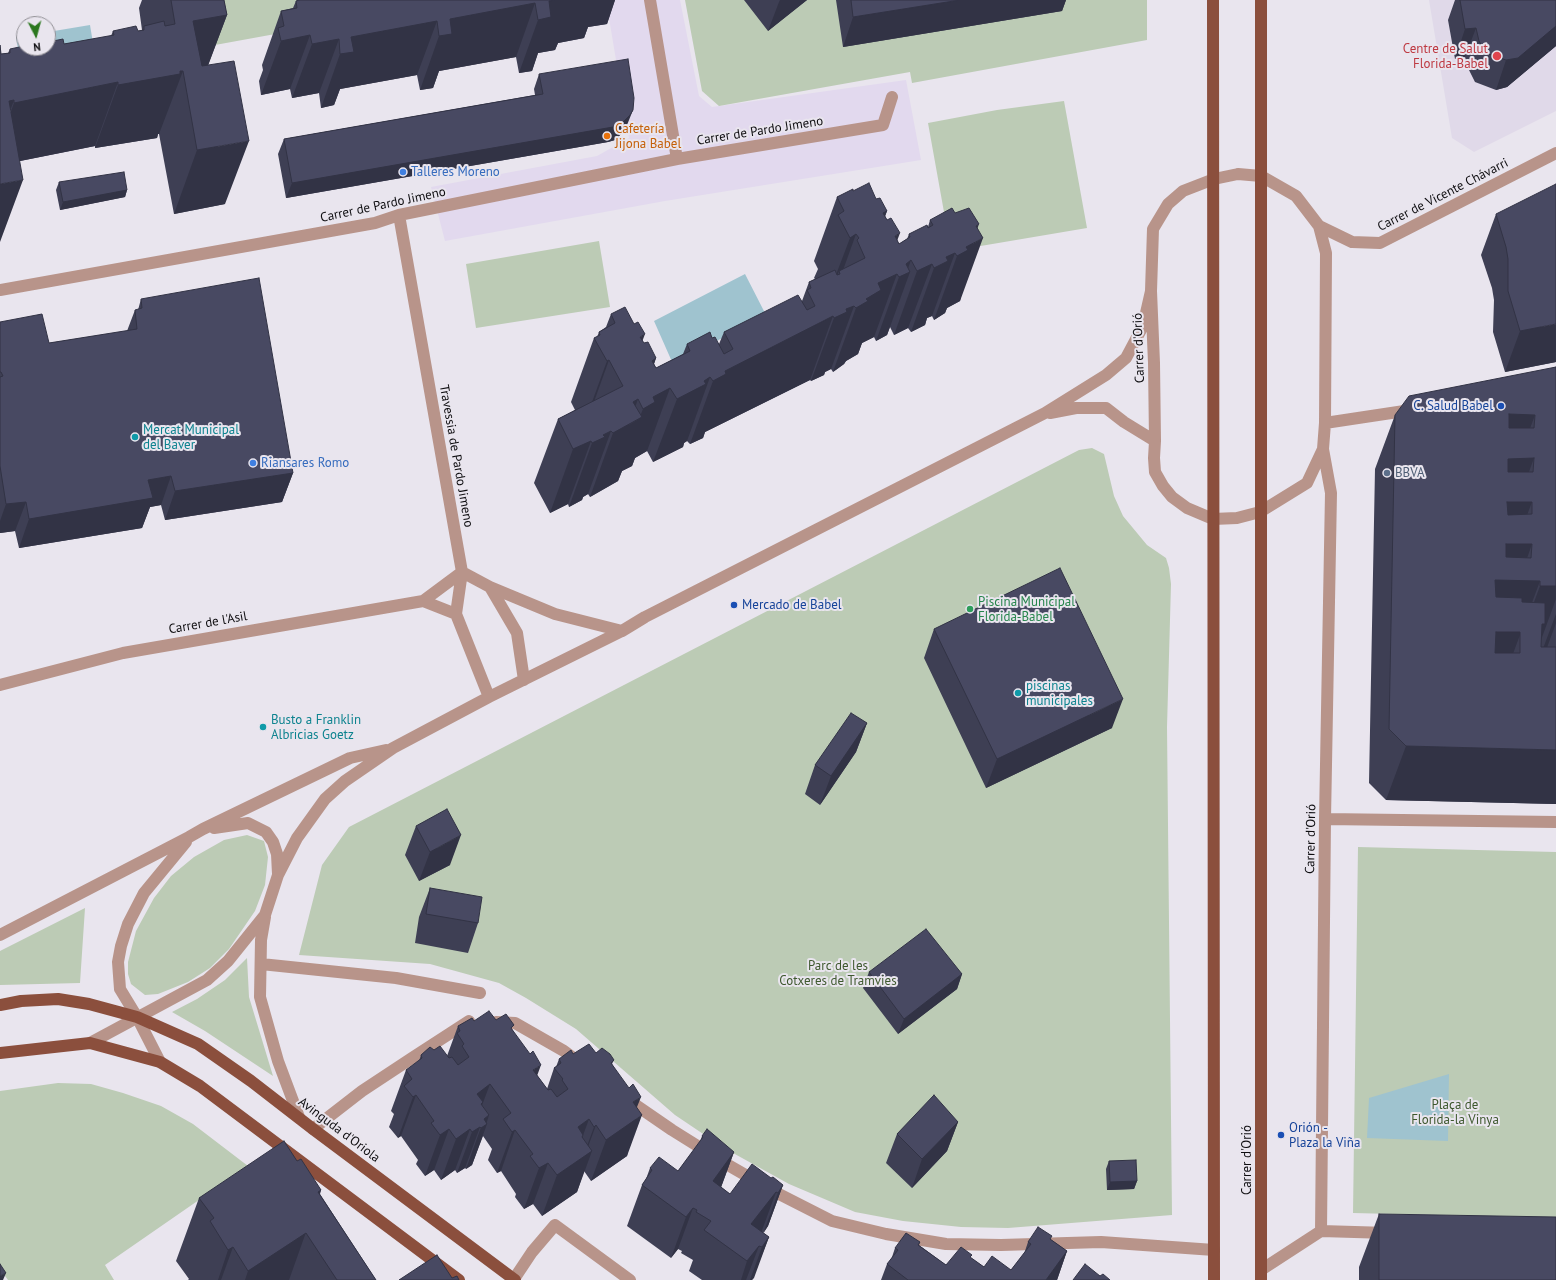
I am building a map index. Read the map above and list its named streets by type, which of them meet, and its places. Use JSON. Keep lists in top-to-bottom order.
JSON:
{
  "streets": {
    "main road": ["Carrer d'Orió", "Avinguda d'Oriola"],
    "street": [
      "Carrer de Pardo Jimeno",
      "Carrer de Vicente Chávarri",
      "Travessia de Pardo Jimeno",
      "Carrer de l'Asil"
    ]
  },
  "crossings": [
    ["Carrer de Pardo Jimeno", "Travessia de Pardo Jimeno"],
    ["Carrer de Vicente Chávarri", "Carrer d'Orió"],
    ["Travessia de Pardo Jimeno", "Carrer de l'Asil"]
  ],
  "parks": ["Parc de les Cotxeres de Tramvies", "Plaça de Florida-la Vinya"],
  "places": [
    "Centre de Salut Florida-Babel",
    "Cafetería Jijona Babel",
    "Talleres Moreno",
    "C. Salud Babel",
    "Mercat Municipal del Baver",
    "Riansares Romo",
    "BBVA",
    "Mercado de Babel",
    "Piscina Municipal Florida-Babel",
    "piscinas municipales",
    "Busto a Franklin Albricias Goetz",
    "Orión - Plaza la Viña"
  ],
  "north": "bottom"
}
